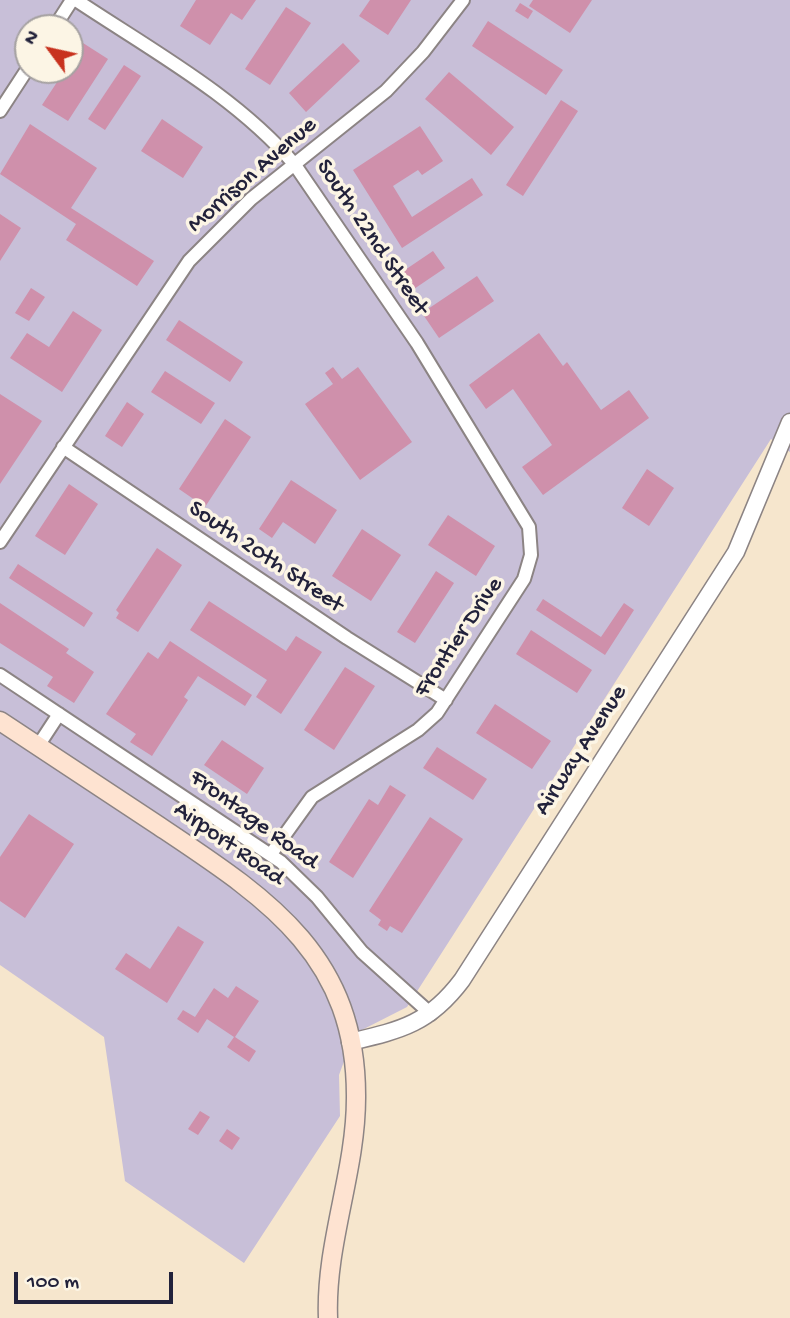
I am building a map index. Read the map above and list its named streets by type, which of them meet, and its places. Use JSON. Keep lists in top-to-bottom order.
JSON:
{
  "streets": {
    "main road": ["Airport Road"],
    "street": [
      "Morrison Avenue",
      "South 22nd Street",
      "South 20th Street",
      "Frontier Drive",
      "Airway Avenue",
      "Frontage Road"
    ]
  },
  "crossings": [
    ["Morrison Avenue", "South 22nd Street"],
    ["Morrison Avenue", "South 20th Street"],
    ["South 22nd Street", "Frontier Drive"],
    ["South 20th Street", "Frontier Drive"],
    ["Frontier Drive", "Frontage Road"],
    ["Airway Avenue", "Frontage Road"],
    ["Airway Avenue", "Airport Road"]
  ],
  "scale_bar": "100 m",
  "north": "top left"
}
